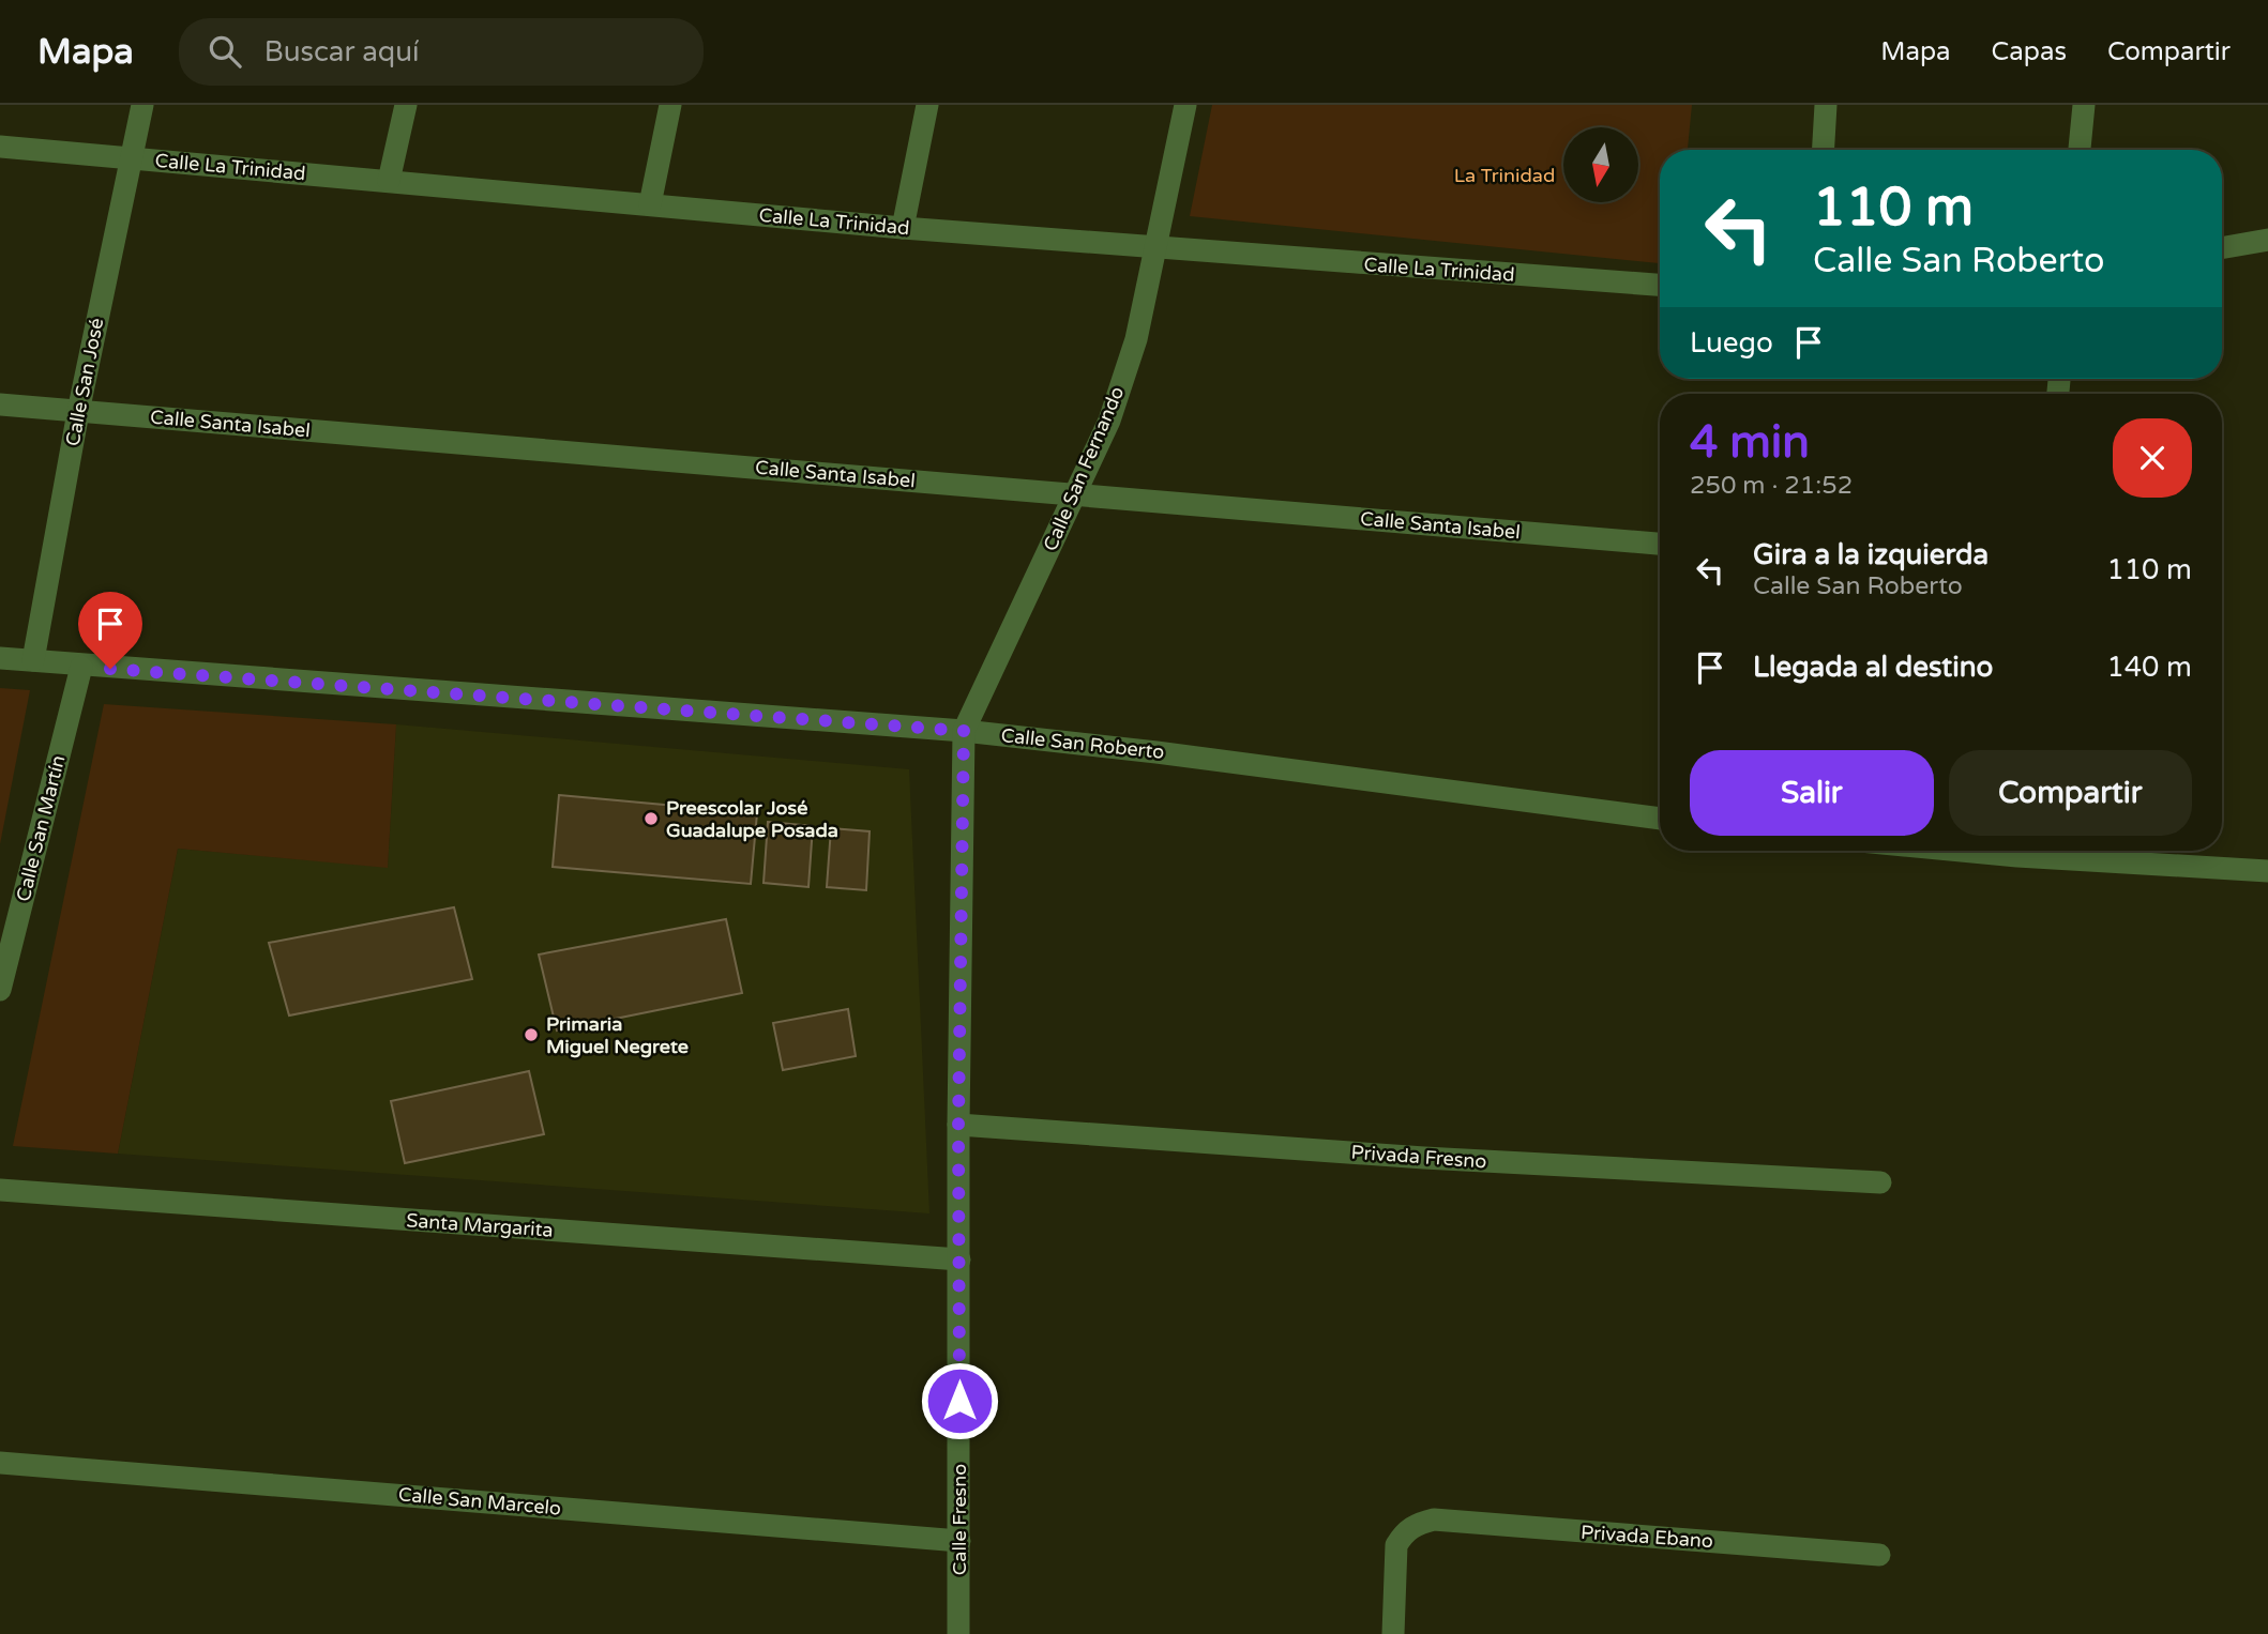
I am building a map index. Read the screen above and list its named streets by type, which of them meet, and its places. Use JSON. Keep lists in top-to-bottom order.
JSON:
{
  "streets": {
    "street": [
      "Calle La Trinidad",
      "Calle San José",
      "Calle Santa Isabel",
      "Calle San Fernando",
      "Calle San Roberto",
      "Calle San Martín",
      "Privada Fresno",
      "Santa Margarita",
      "Calle San Marcelo",
      "Calle Fresno",
      "Privada Ebano"
    ]
  },
  "crossings": [
    ["Calle La Trinidad", "Calle San José"],
    ["Calle La Trinidad", "Calle San Fernando"],
    ["Calle San José", "Calle Santa Isabel"],
    ["Calle San José", "Calle San Roberto"],
    ["Calle Santa Isabel", "Calle San Fernando"],
    ["Calle San Fernando", "Calle San Roberto"],
    ["Calle San Fernando", "Calle Fresno"],
    ["Calle San Roberto", "Calle San Martín"],
    ["Calle San Roberto", "Calle Fresno"],
    ["Privada Fresno", "Calle Fresno"],
    ["Santa Margarita", "Calle Fresno"],
    ["Calle San Marcelo", "Calle Fresno"]
  ],
  "parks": ["La Trinidad"],
  "places": ["Preescolar José Guadalupe Posada", "Primaria Miguel Negrete"],
  "north": "bottom",
  "page": {
    "header": "Mapa",
    "search": "Buscar aquí",
    "nav": ["Mapa", "Capas", "Compartir"],
    "turn": ["110 m", "Calle San Roberto"],
    "then": "Luego",
    "heading": ["4 min", "250 m · 21:52"],
    "list": [
      {
        "name": "Gira a la izquierda",
        "note": "Calle San Roberto",
        "value": "110 m"
      },
      {
        "name": "Llegada al destino",
        "value": "140 m"
      }
    ],
    "buttons": ["Salir", "Compartir"]
  }
}
